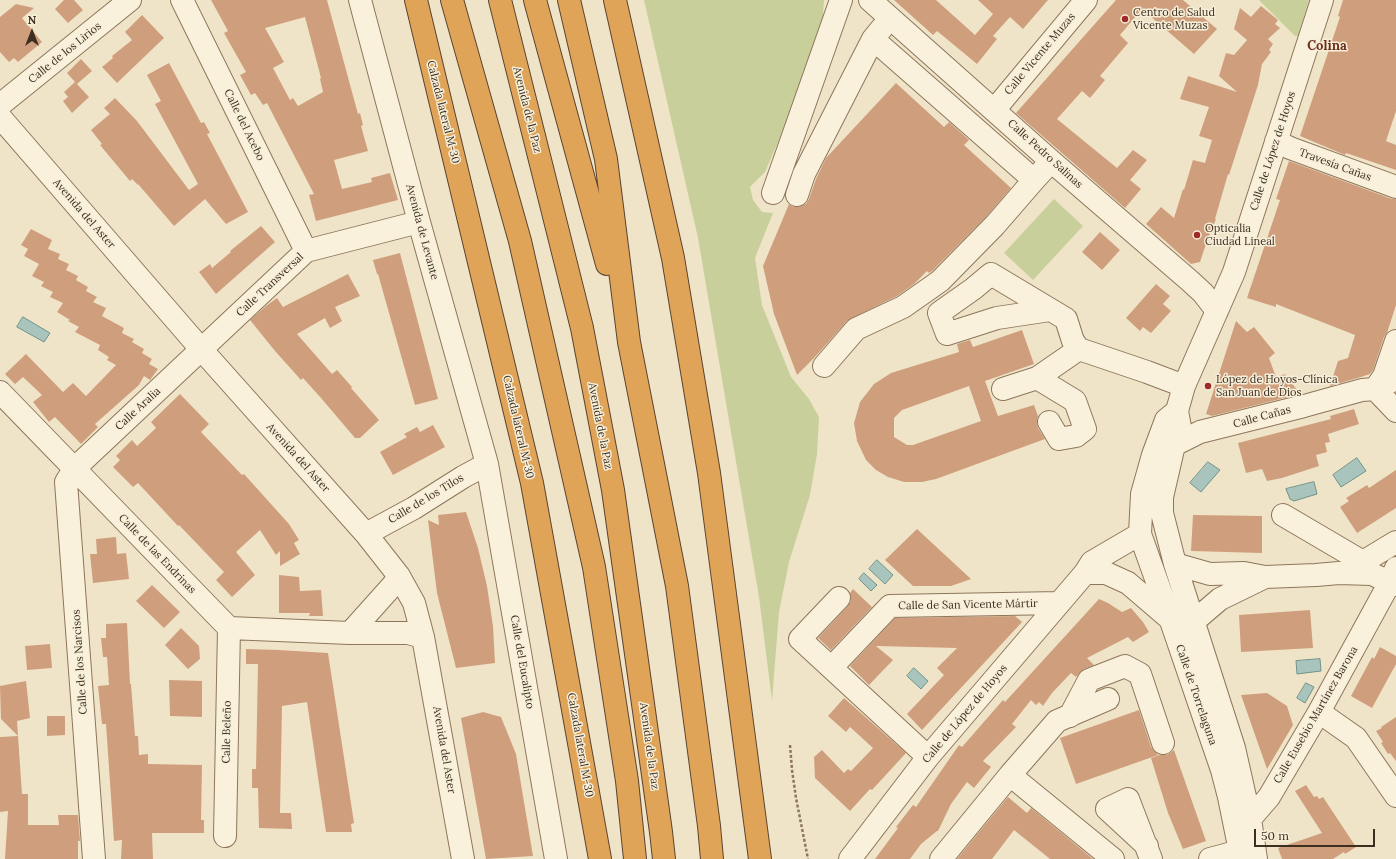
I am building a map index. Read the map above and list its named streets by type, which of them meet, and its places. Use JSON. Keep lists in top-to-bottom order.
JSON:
{
  "streets": {
    "highway": ["Avenida de la Paz", "Calzada lateral M-30"],
    "street": [
      "Calle de los Lirios",
      "Calle Vicente Muzas",
      "Calle del Acebo",
      "Calle de López de Hoyos",
      "Calle Pedro Salinas",
      "Travesía Cañas",
      "Avenida del Aster",
      "Avenida de Levante",
      "Calle Transversal",
      "Calle Aralia",
      "Calle Cañas",
      "Calle de los Tilos",
      "Calle de las Endrinas",
      "Calle de San Vicente Mártir",
      "Calle de los Narcisos",
      "Calle del Eucalipto",
      "Calle de Torrelaguna",
      "Calle Eusebio Martínez Barona",
      "Calle Beleño"
    ]
  },
  "crossings": [
    ["Calle de los Lirios", "Avenida del Aster"],
    ["Calle Vicente Muzas", "Calle Pedro Salinas"],
    ["Calle del Acebo", "Calle Transversal"],
    ["Calle de López de Hoyos", "Calle Pedro Salinas"],
    ["Calle de López de Hoyos", "Travesía Cañas"],
    ["Calle de López de Hoyos", "Calle Cañas"],
    ["Calle de López de Hoyos", "Calle de San Vicente Mártir"],
    ["Calle de López de Hoyos", "Calle de Torrelaguna"],
    ["Avenida del Aster", "Calle Transversal"],
    ["Avenida del Aster", "Calle Aralia"],
    ["Avenida del Aster", "Calle de los Tilos"],
    ["Avenida de Levante", "Calle Transversal"],
    ["Avenida de Levante", "Calle de los Tilos"],
    ["Avenida de Levante", "Calle del Eucalipto"],
    ["Calle Transversal", "Calle Aralia"],
    ["Calle Aralia", "Calle de las Endrinas"],
    ["Calle Aralia", "Calle de los Narcisos"],
    ["Calle de los Tilos", "Calle del Eucalipto"],
    ["Calle de las Endrinas", "Calle de los Narcisos"],
    ["Calle de las Endrinas", "Calle Beleño"],
    ["Calle de Torrelaguna", "Calle Eusebio Martínez Barona"]
  ],
  "districts": ["Colina"],
  "places": ["Centro de Salud Vicente Muzas", "Opticalia Ciudad Lineal", "López de Hoyos-Clínica San Juan de Dios"],
  "scale_bar": "50 m",
  "north": "top"
}
